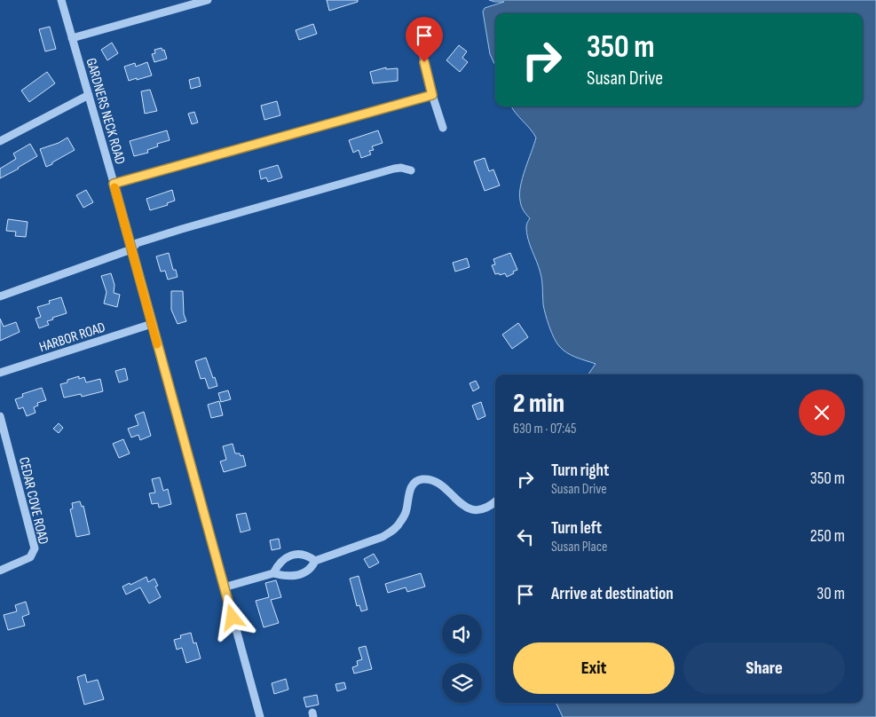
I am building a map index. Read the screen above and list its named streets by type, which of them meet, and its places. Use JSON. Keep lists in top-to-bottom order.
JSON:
{
  "streets": {
    "street": ["GARDNERS NECK ROAD", "HARBOR ROAD", "CEDAR COVE ROAD"]
  },
  "crossings": [
    ["GARDNERS NECK ROAD", "HARBOR ROAD"]
  ],
  "page": {
    "turn": ["350 m", "Susan Drive"],
    "heading": ["2 min", "630 m · 07:45"],
    "list": [
      {
        "name": "Turn right",
        "note": "Susan Drive",
        "value": "350 m"
      },
      {
        "name": "Turn left",
        "note": "Susan Place",
        "value": "250 m"
      },
      {
        "name": "Arrive at destination",
        "value": "30 m"
      }
    ],
    "buttons": ["Exit", "Share"]
  }
}
